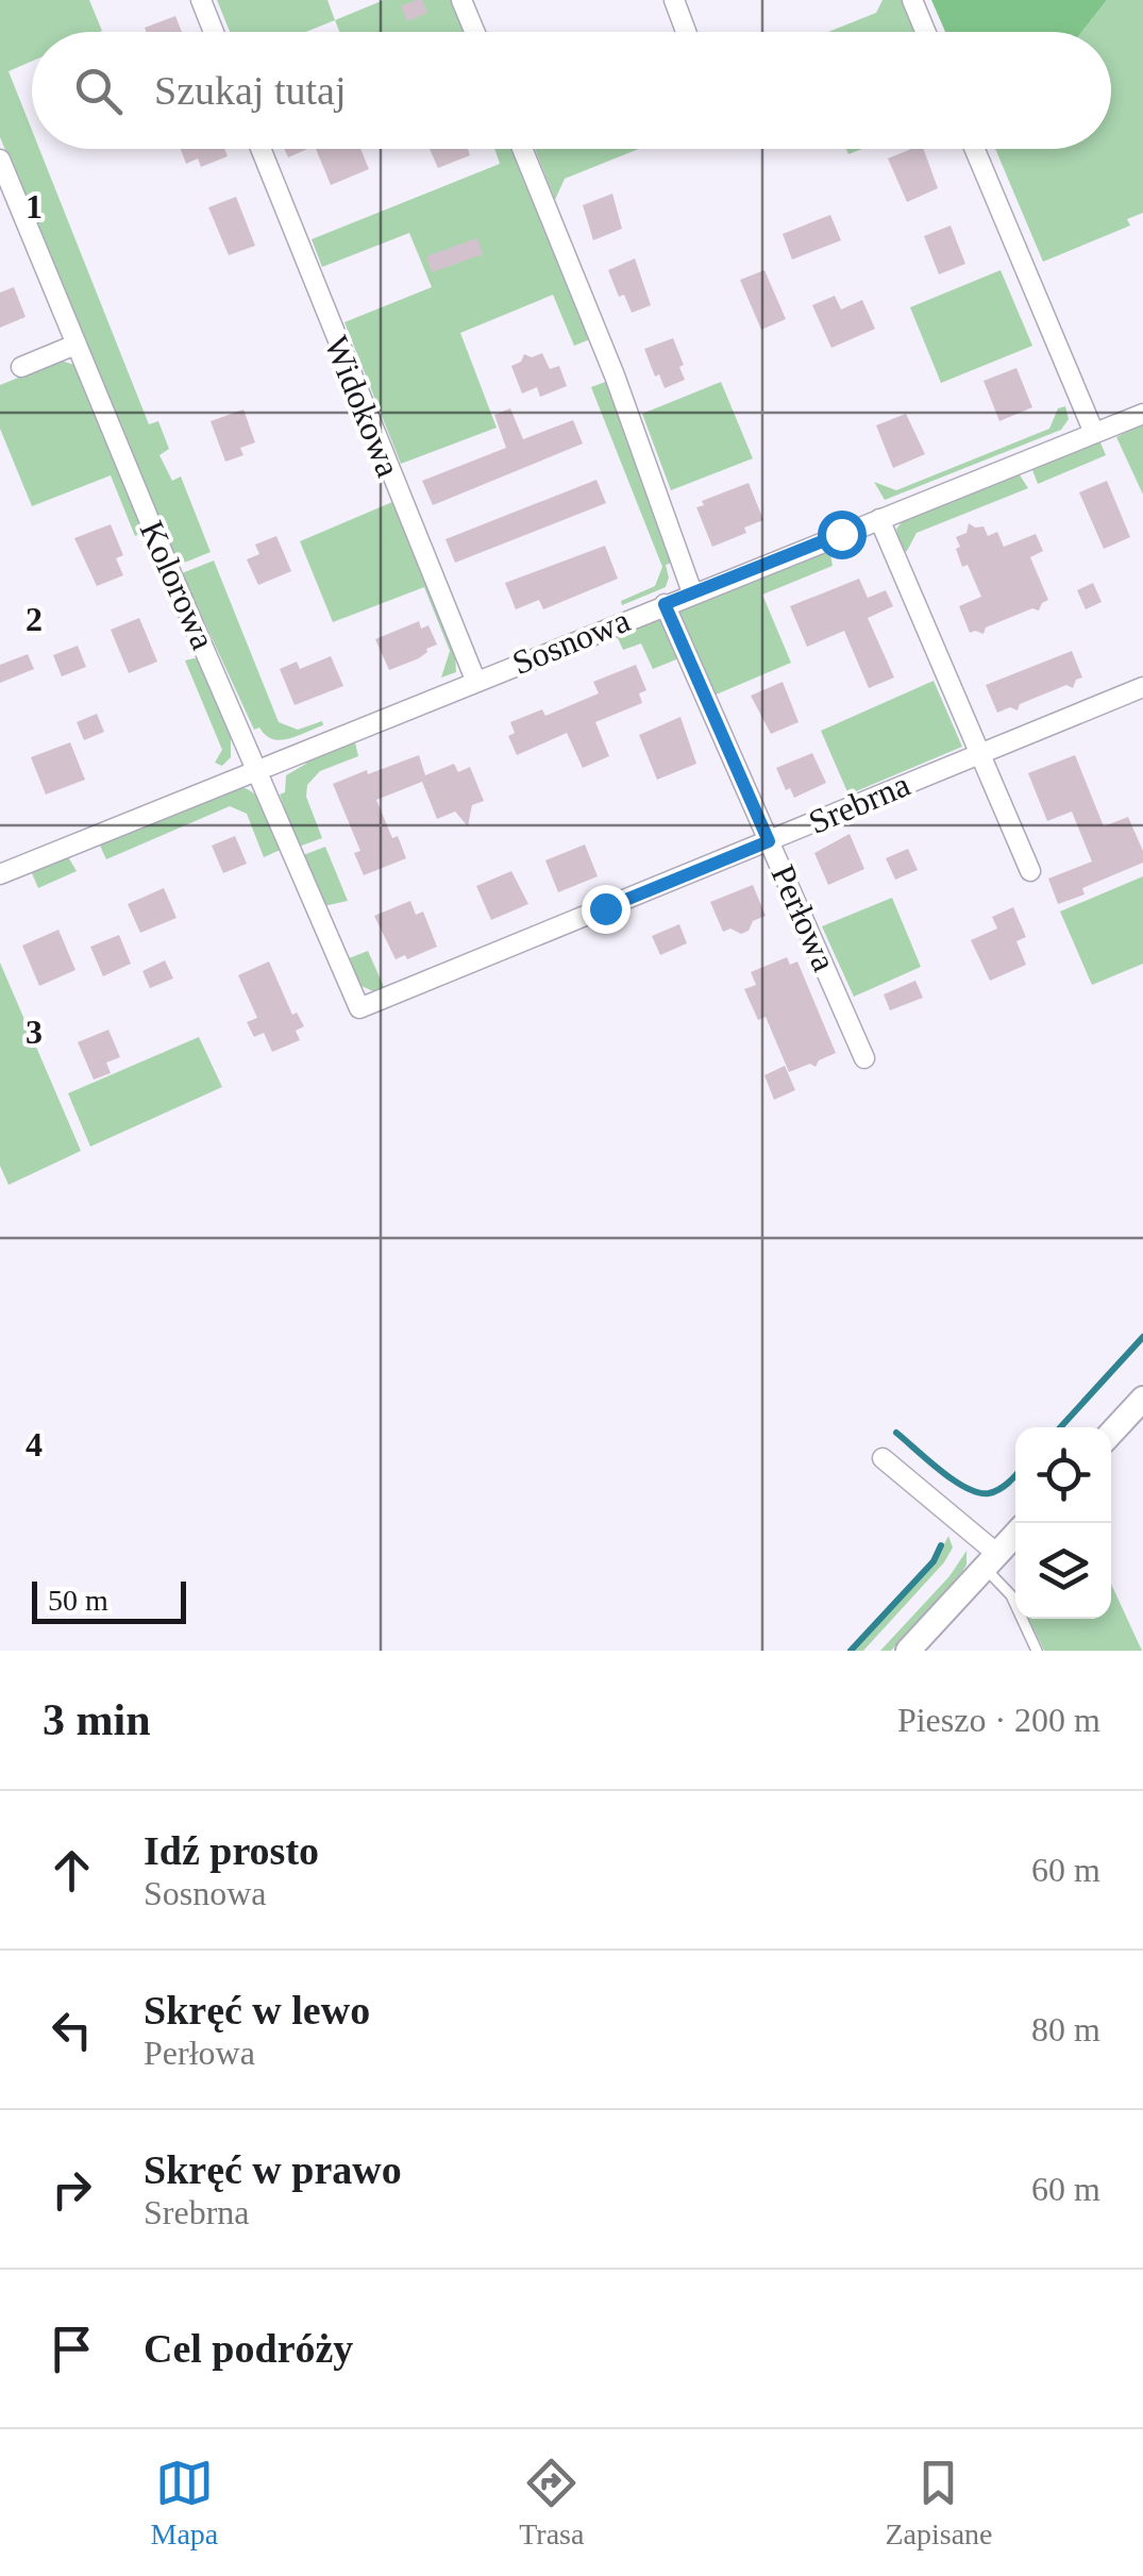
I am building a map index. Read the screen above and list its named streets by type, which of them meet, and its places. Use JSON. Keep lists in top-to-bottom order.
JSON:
{
  "streets": {
    "street": [
      "Widokowa",
      "Kolorowa",
      "Sosnowa",
      "Srebrna",
      "Perłowa"
    ]
  },
  "crossings": [
    ["Widokowa", "Sosnowa"],
    ["Kolorowa", "Sosnowa"],
    ["Kolorowa", "Srebrna"],
    ["Sosnowa", "Perłowa"],
    ["Srebrna", "Perłowa"]
  ],
  "scale_bar": "50 m",
  "page": {
    "search": "Szukaj tutaj",
    "scale": "50 m",
    "heading": ["3 min", "Pieszo · 200 m"],
    "list": [
      ["Idź prosto", "Sosnowa", "60 m"],
      ["Skręć w lewo", "Perłowa", "80 m"],
      ["Skręć w prawo", "Srebrna", "60 m"],
      "Cel podróży"
    ],
    "nav": ["Mapa", "Trasa", "Zapisane"]
  },
  "grid": {
    "rows": [
      "1",
      "2",
      "3",
      "4"
    ]
  }
}
